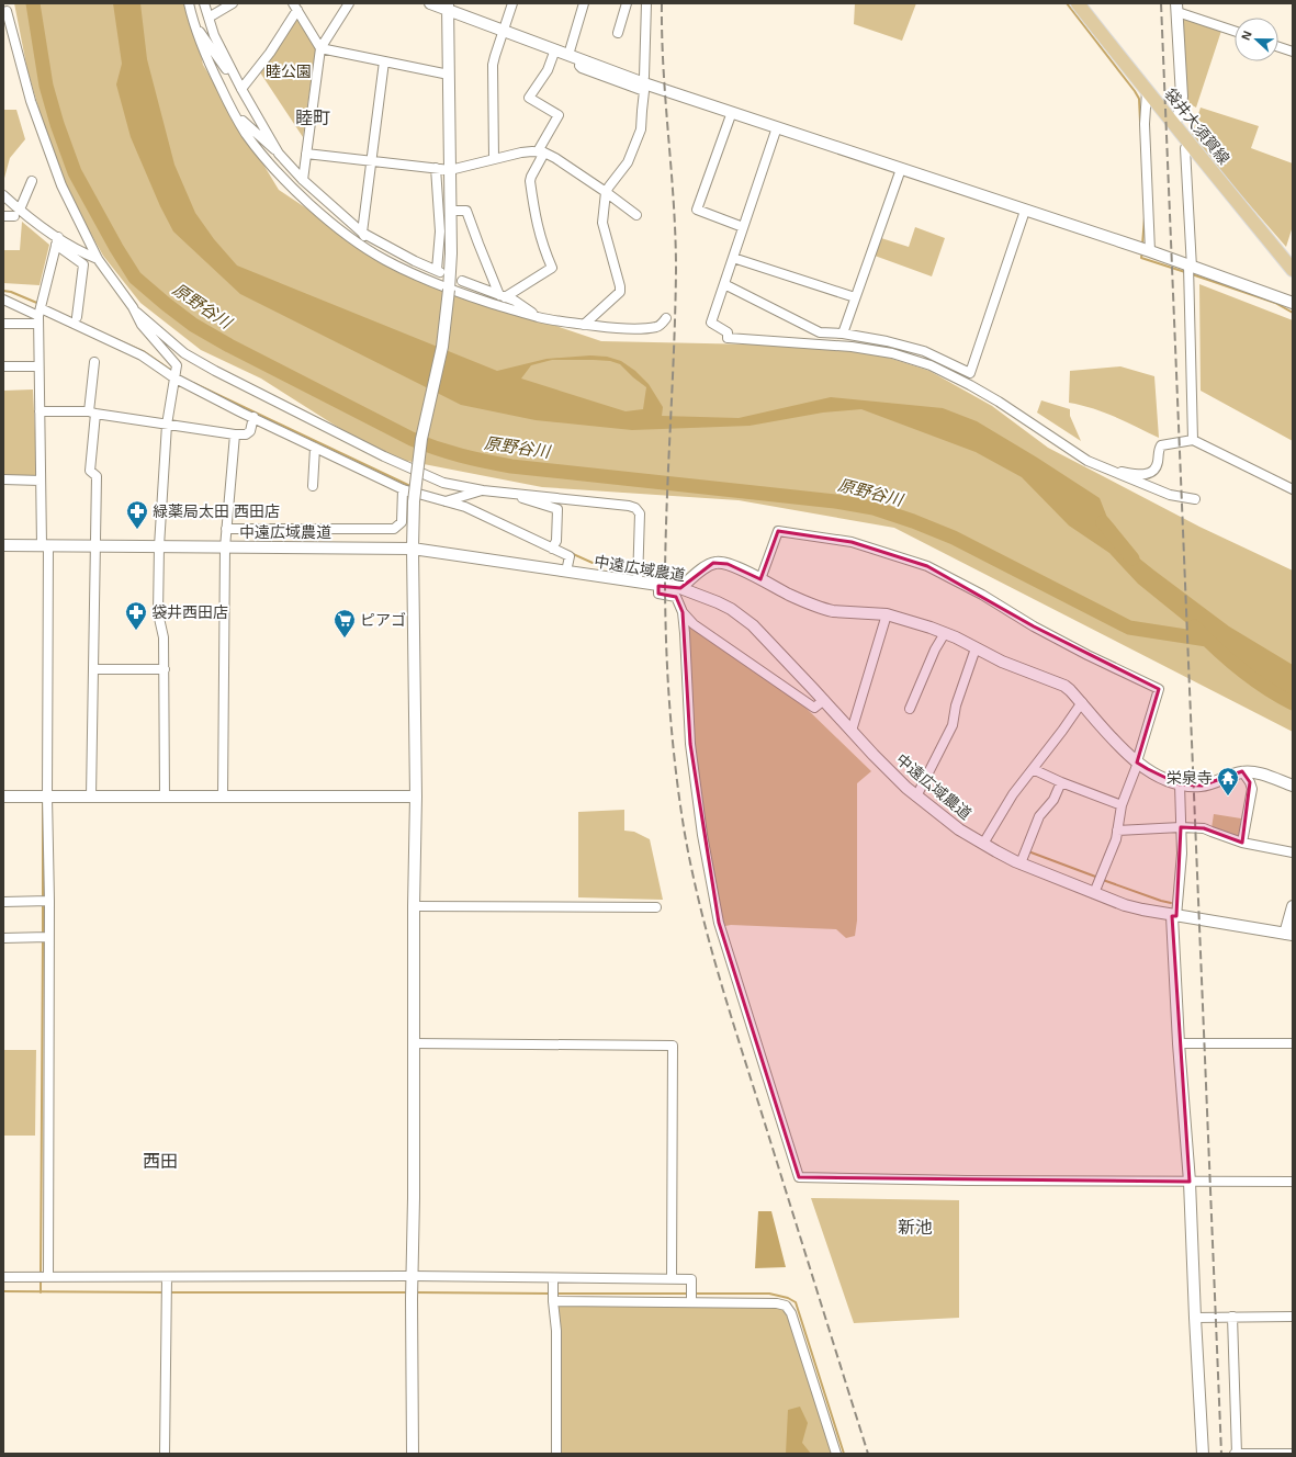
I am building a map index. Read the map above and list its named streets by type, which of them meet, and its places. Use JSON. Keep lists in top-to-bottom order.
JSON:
{
  "streets": {
    "main road": ["袋井大須賀線"],
    "street": ["中遠広域農道"]
  },
  "districts": ["睦町", "西田", "新池"],
  "water": ["原野谷川"],
  "parks": ["睦公園"],
  "places": {
    "pharmacy": ["緑薬局太田 西田店", "袋井西田店"],
    "supermarket": ["ピアゴ"],
    "temple": ["栄泉寺"]
  },
  "north": "left"
}
